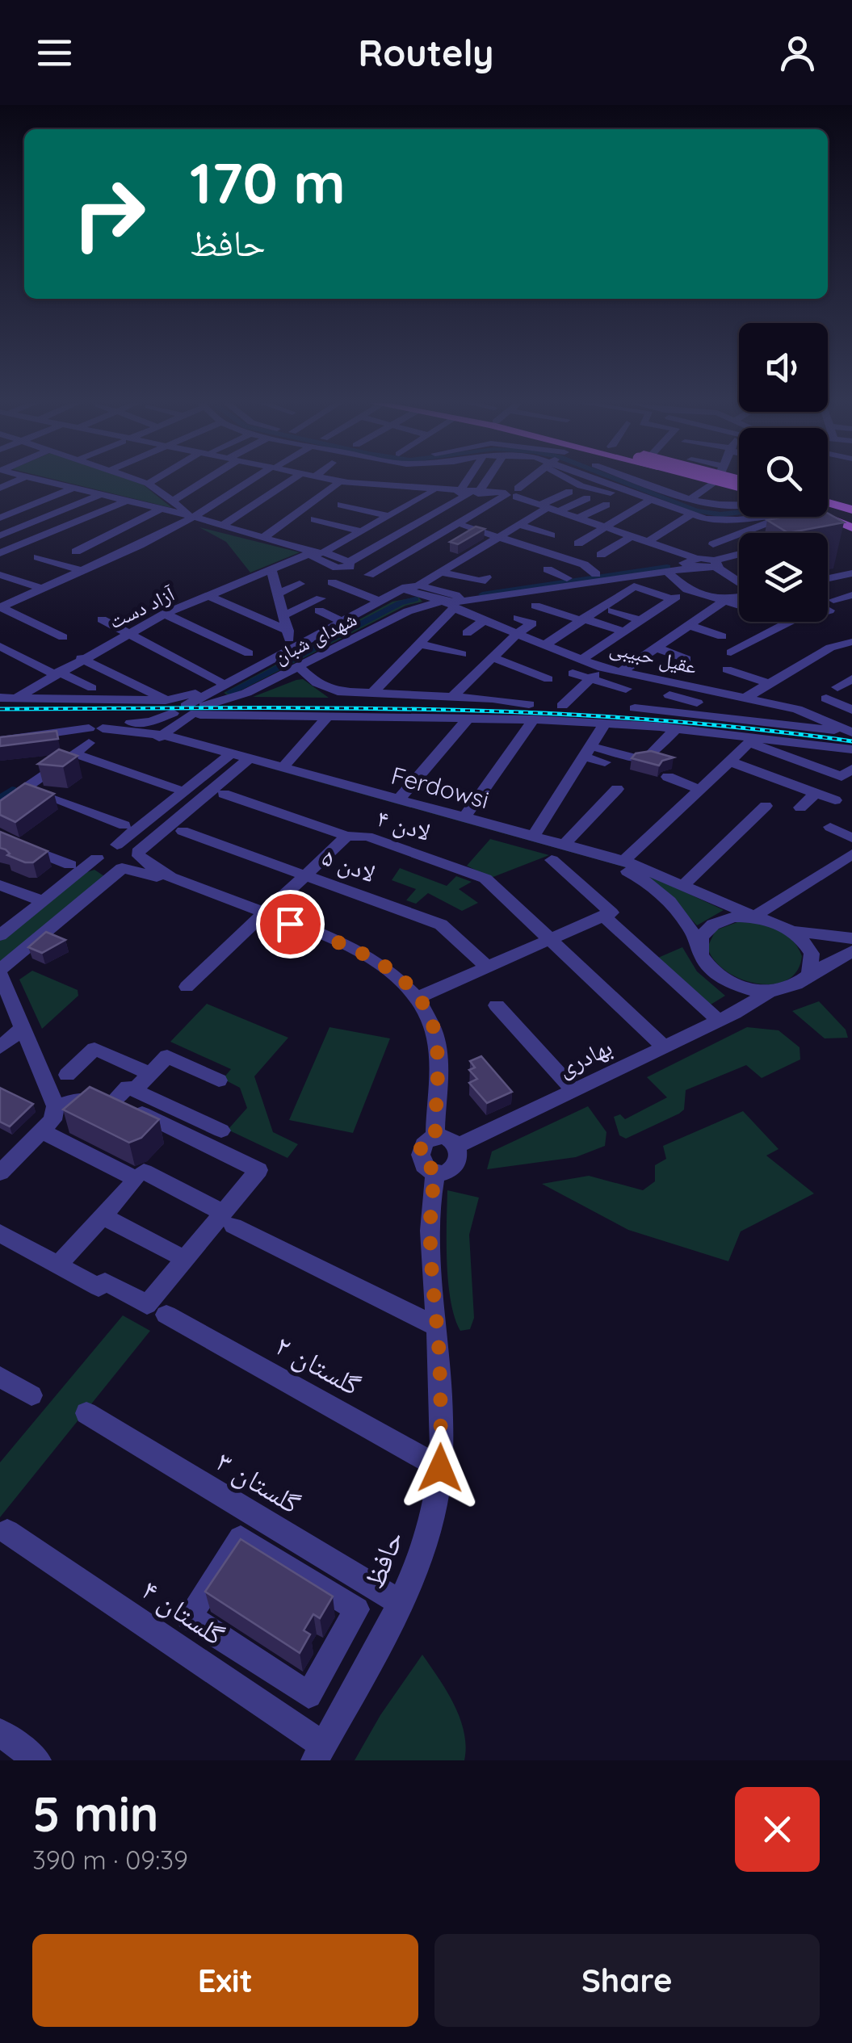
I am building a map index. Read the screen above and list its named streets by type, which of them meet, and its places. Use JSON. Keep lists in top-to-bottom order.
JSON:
{
  "streets": {
    "street": [
      "آزاد دست",
      "شهدای شبان",
      "عقیل حبیبی",
      "Ferdowsi",
      "لادن ۴",
      "لادن ۵",
      "بهادری",
      "گلستان ۲",
      "گلستان ۳",
      "حافظ",
      "گلستان ۴"
    ]
  },
  "crossings": [
    ["شهدای شبان", "عقیل حبیبی"],
    ["شهدای شبان", "Ferdowsi"],
    ["Ferdowsi", "بهادری"],
    ["لادن ۴", "بهادری"],
    ["بهادری", "حافظ"],
    ["گلستان ۲", "حافظ"],
    ["گلستان ۳", "حافظ"],
    ["حافظ", "گلستان ۴"]
  ],
  "page": {
    "header": "Routely",
    "turn": ["170 m", "حافظ"],
    "heading": ["5 min", "390 m · 09:39"],
    "buttons": ["Exit", "Share"]
  }
}
